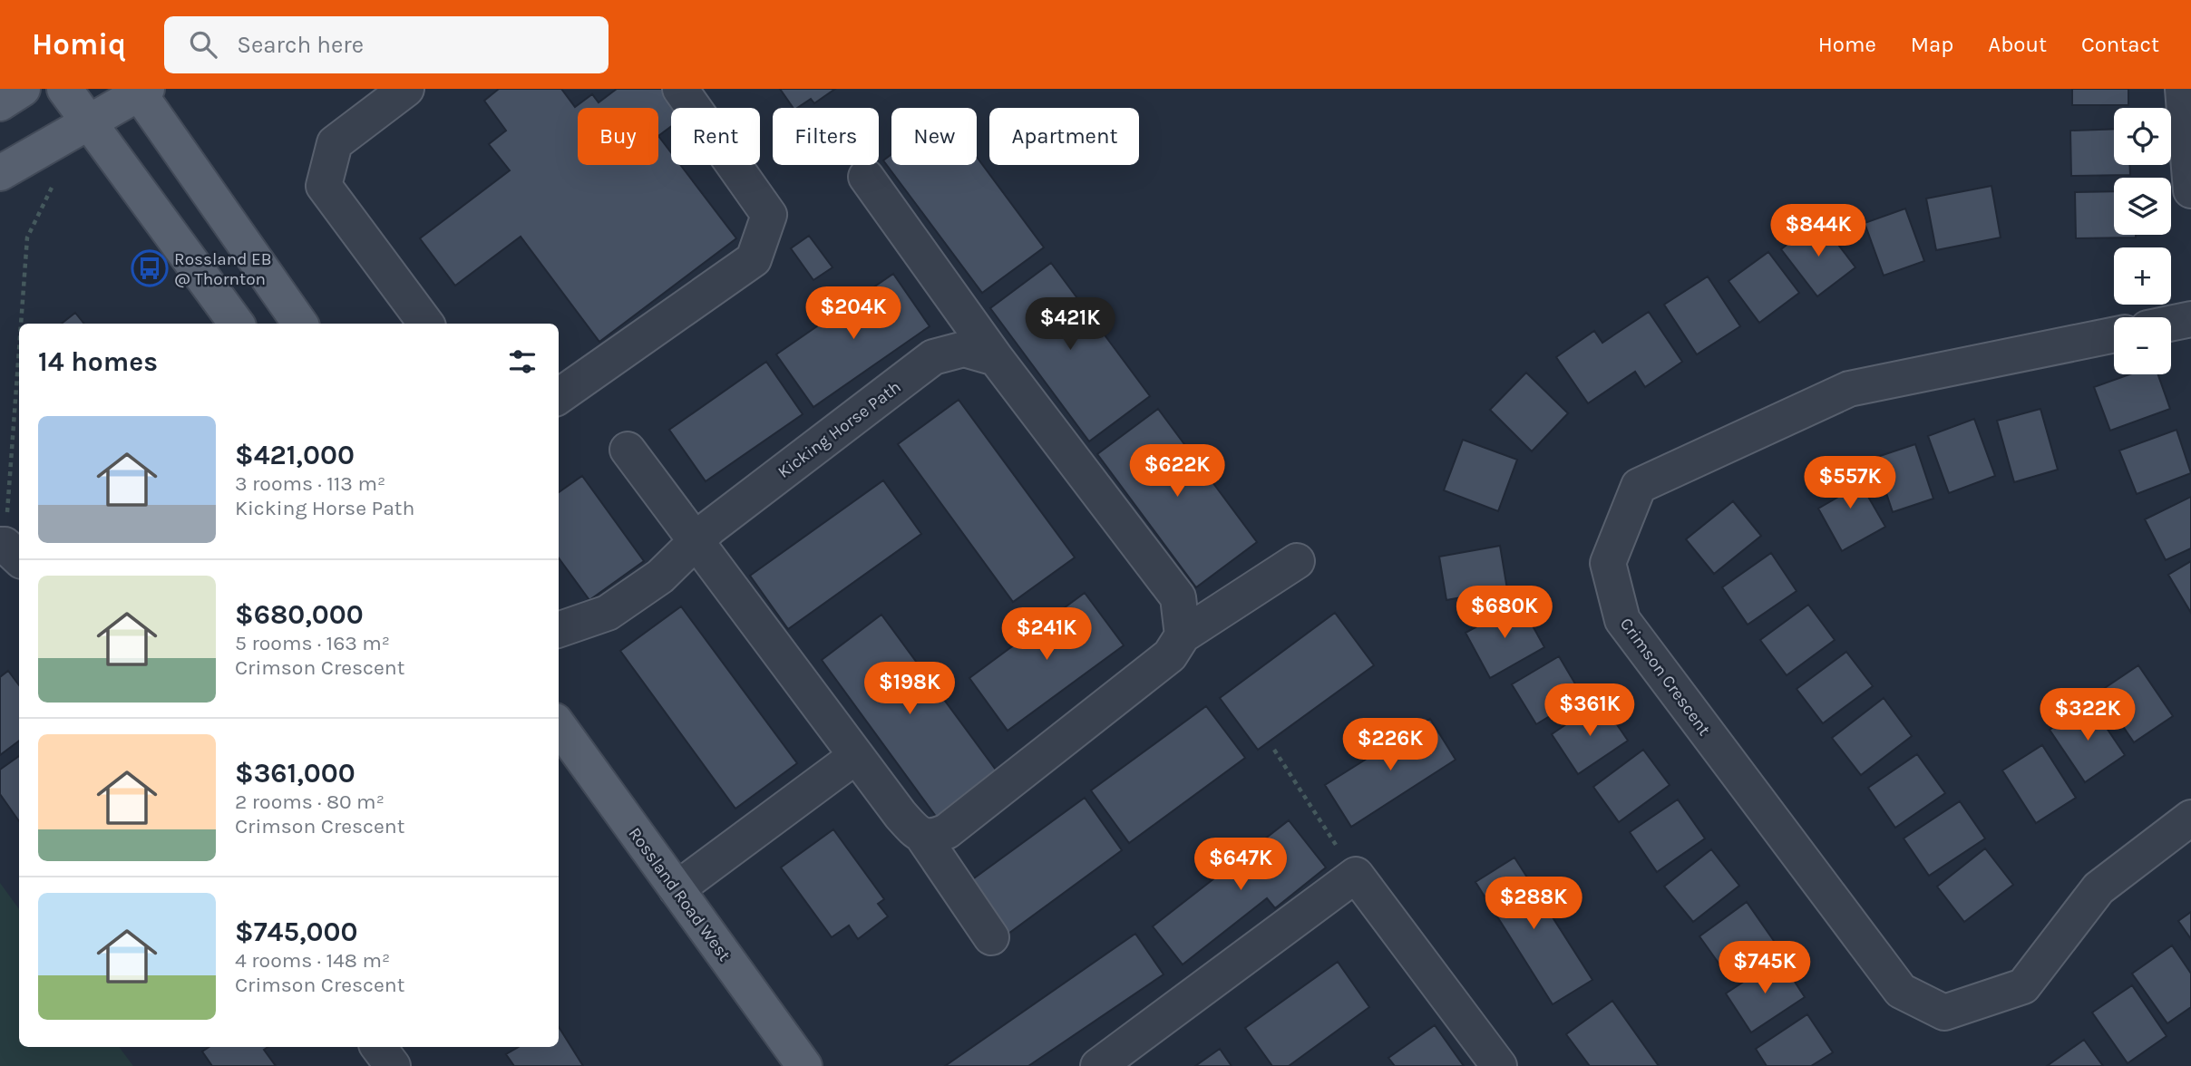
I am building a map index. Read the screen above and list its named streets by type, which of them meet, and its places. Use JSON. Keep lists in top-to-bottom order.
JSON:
{
  "streets": {
    "main road": ["Rossland Road West"],
    "street": ["Kicking Horse Path", "Crimson Crescent"]
  },
  "places": {
    "bus stop": ["Rossland EB @ Thornton"]
  },
  "page": {
    "header": "Homiq",
    "search": "Search here",
    "nav": [
      "Home",
      "Map",
      "About",
      "Contact"
    ],
    "map_buttons": ["+", "−"],
    "chip": [
      "Buy",
      "Rent",
      "Filters",
      "New",
      "Apartment"
    ],
    "price": [
      "$844K",
      "$204K",
      "$421K",
      "$622K",
      "$557K",
      "$680K",
      "$241K",
      "$198K",
      "$361K",
      "$322K",
      "$226K",
      "$647K",
      "$288K",
      "$745K"
    ],
    "heading": "14 homes",
    "list": [
      {
        "name": "$421,000",
        "note": "3 rooms · 113 m² · Kicking Horse Path"
      },
      {
        "name": "$680,000",
        "note": "5 rooms · 163 m² · Crimson Crescent"
      },
      {
        "name": "$361,000",
        "note": "2 rooms · 80 m² · Crimson Crescent"
      },
      {
        "name": "$745,000",
        "note": "4 rooms · 148 m² · Crimson Crescent"
      }
    ]
  }
}
